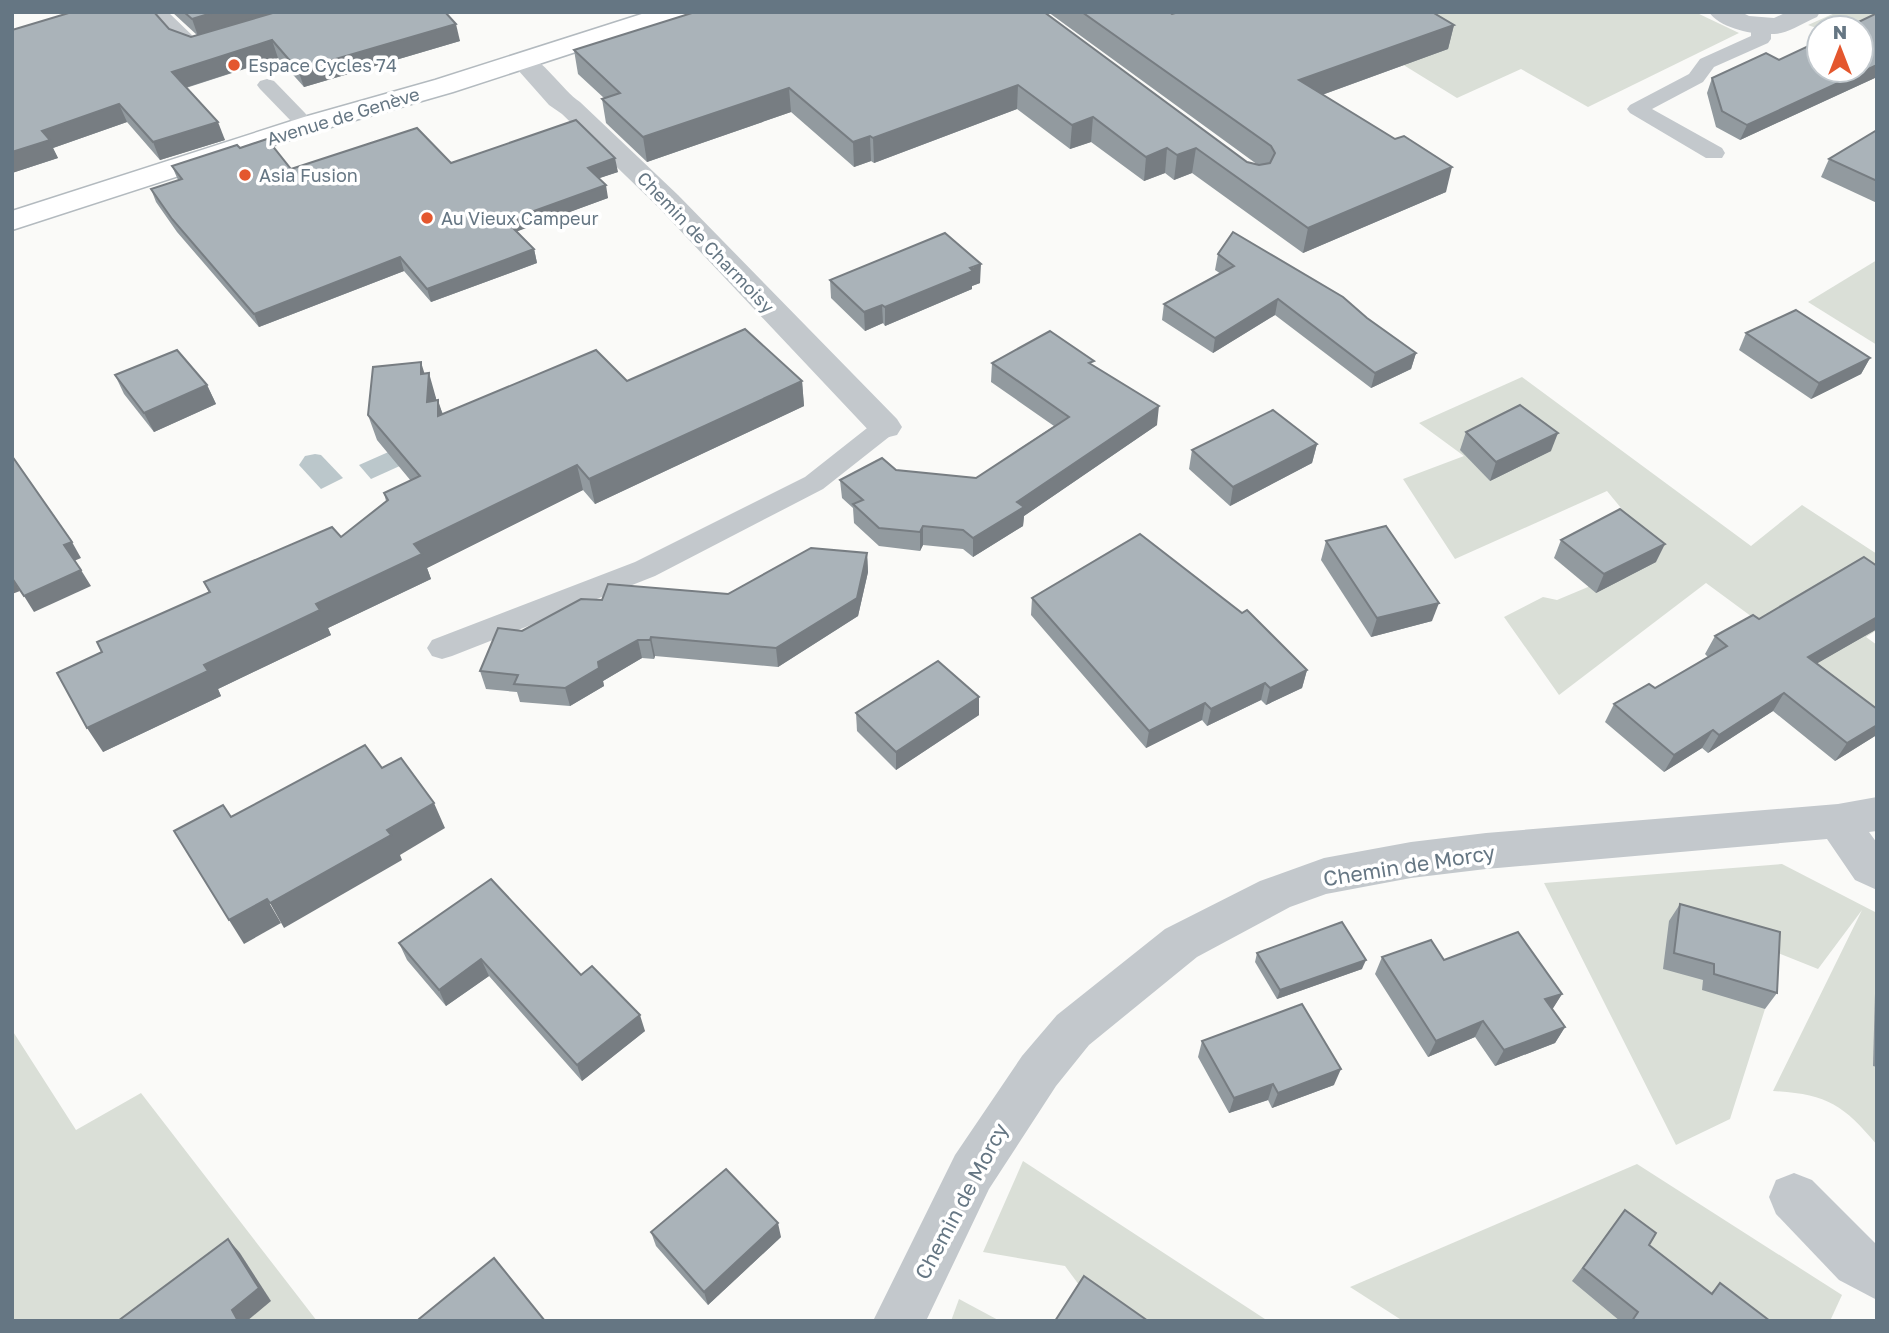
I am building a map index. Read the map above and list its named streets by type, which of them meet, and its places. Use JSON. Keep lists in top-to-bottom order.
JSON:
{
  "streets": {
    "main road": ["Avenue de Genève"],
    "street": ["Chemin de Charmoisy", "Chemin de Morcy"]
  },
  "crossings": [
    ["Avenue de Genève", "Chemin de Charmoisy"]
  ],
  "places": ["Espace Cycles 74", "Asia Fusion", "Au Vieux Campeur"],
  "north": "top"
}
